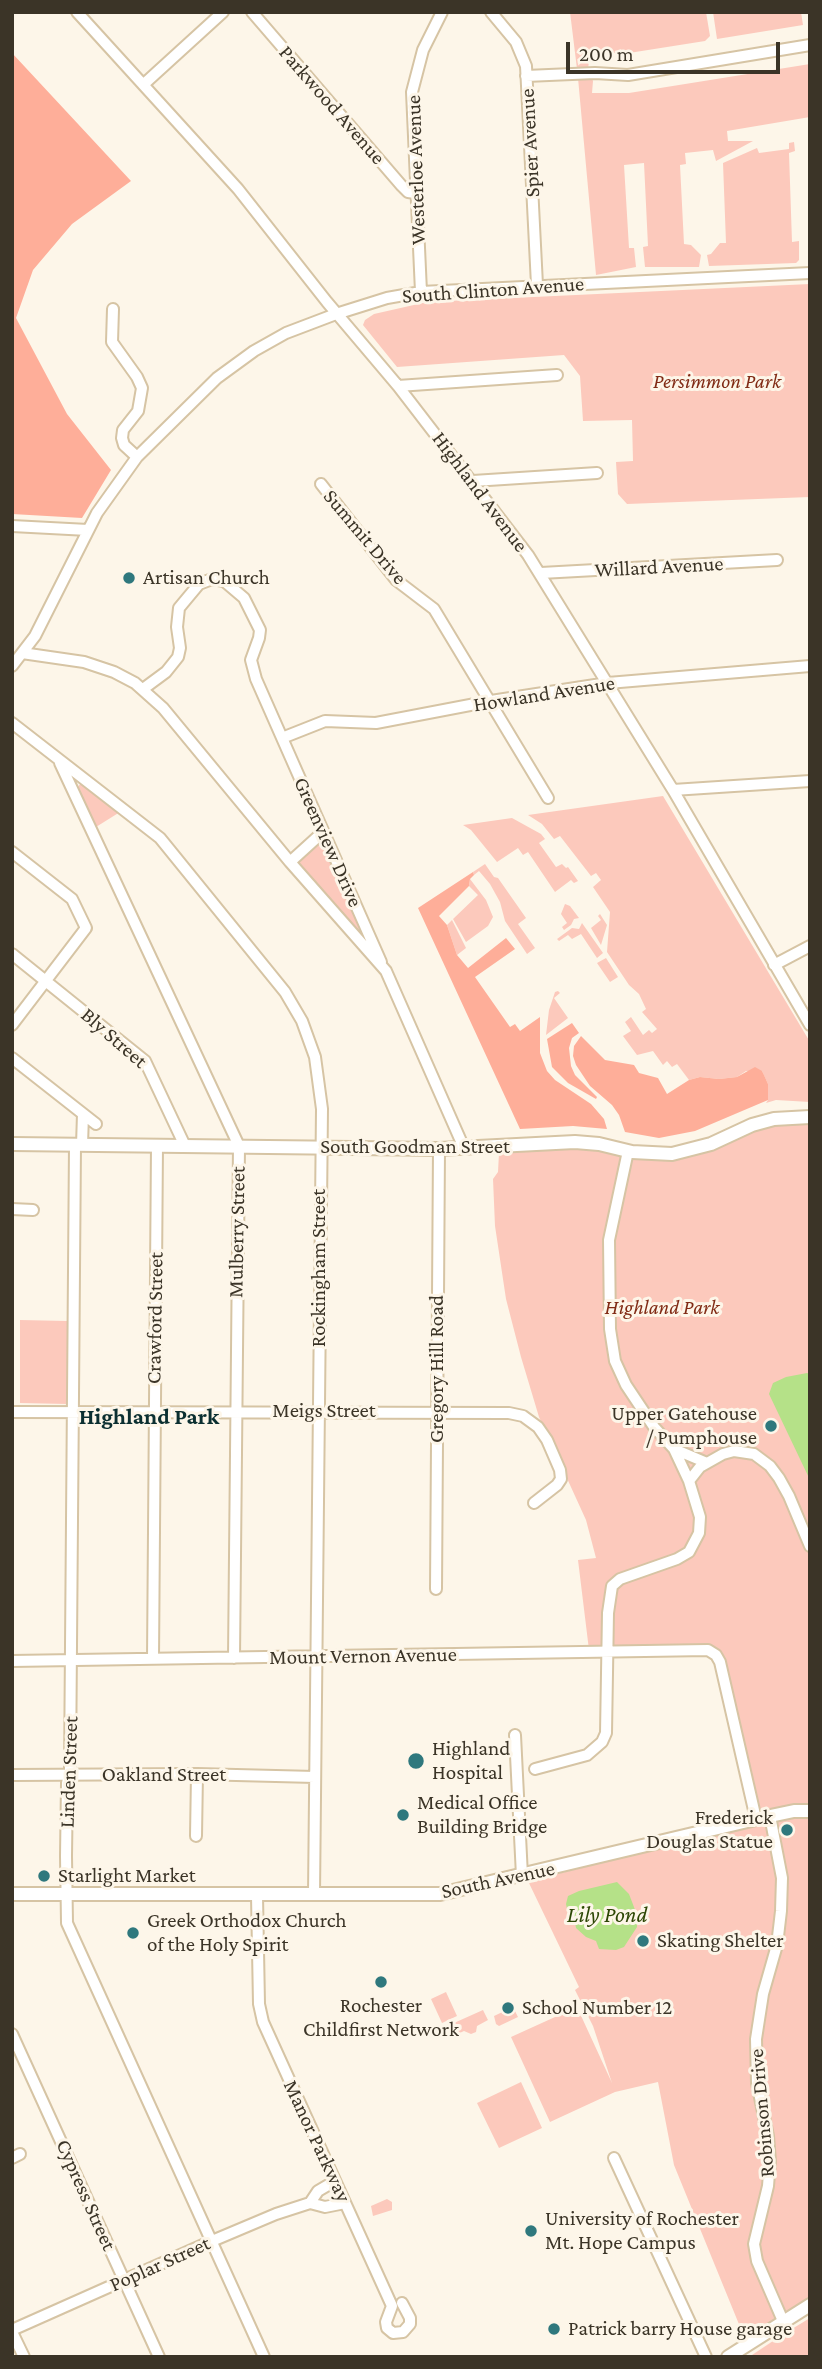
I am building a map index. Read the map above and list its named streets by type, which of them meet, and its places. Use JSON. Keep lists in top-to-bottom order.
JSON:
{
  "streets": {
    "main road": ["South Goodman Street", "South Avenue"],
    "street": [
      "Parkwood Avenue",
      "Spier Avenue",
      "Westerloe Avenue",
      "South Clinton Avenue",
      "Highland Avenue",
      "Summit Drive",
      "Willard Avenue",
      "Howland Avenue",
      "Greenview Drive",
      "Bly Street",
      "Mulberry Street",
      "Rockingham Street",
      "Crawford Street",
      "Gregory Hill Road",
      "Meigs Street",
      "Mount Vernon Avenue",
      "Linden Street",
      "Oakland Street",
      "Robinson Drive",
      "Manor Parkway",
      "Cypress Street",
      "Poplar Street"
    ]
  },
  "crossings": [
    ["Parkwood Avenue", "Westerloe Avenue"],
    ["Spier Avenue", "South Clinton Avenue"],
    ["Westerloe Avenue", "South Clinton Avenue"],
    ["South Clinton Avenue", "Highland Avenue"],
    ["Highland Avenue", "Willard Avenue"],
    ["Highland Avenue", "Howland Avenue"],
    ["Summit Drive", "Howland Avenue"],
    ["Howland Avenue", "Greenview Drive"],
    ["Greenview Drive", "South Goodman Street"],
    ["Bly Street", "South Goodman Street"],
    ["South Goodman Street", "Mulberry Street"],
    ["South Goodman Street", "Rockingham Street"],
    ["South Goodman Street", "Crawford Street"],
    ["South Goodman Street", "Gregory Hill Road"],
    ["South Goodman Street", "Linden Street"],
    ["Mulberry Street", "Rockingham Street"],
    ["Mulberry Street", "Meigs Street"],
    ["Mulberry Street", "Mount Vernon Avenue"],
    ["Rockingham Street", "Meigs Street"],
    ["Rockingham Street", "Mount Vernon Avenue"],
    ["Rockingham Street", "Oakland Street"],
    ["Rockingham Street", "South Avenue"],
    ["Crawford Street", "Meigs Street"],
    ["Crawford Street", "Mount Vernon Avenue"],
    ["Gregory Hill Road", "Meigs Street"],
    ["Meigs Street", "Linden Street"],
    ["Mount Vernon Avenue", "Linden Street"],
    ["Mount Vernon Avenue", "South Avenue"],
    ["Linden Street", "Oakland Street"],
    ["Linden Street", "South Avenue"],
    ["Linden Street", "Poplar Street"],
    ["South Avenue", "Robinson Drive"],
    ["South Avenue", "Manor Parkway"],
    ["Manor Parkway", "Poplar Street"],
    ["Cypress Street", "Poplar Street"]
  ],
  "districts": ["Highland Park"],
  "water": ["Lily Pond"],
  "parks": ["Persimmon Park", "Highland Park"],
  "places": [
    "Artisan Church",
    "Upper Gatehouse / Pumphouse",
    "Highland Hospital",
    "Medical Office Building Bridge",
    "Frederick Douglas Statue",
    "Starlight Market",
    "Greek Orthodox Church of the Holy Spirit",
    "Skating Shelter",
    "Rochester Childfirst Network",
    "School Number 12",
    "University of Rochester Mt. Hope Campus",
    "Patrick barry House garage"
  ],
  "scale_bar": "200 m"
}
